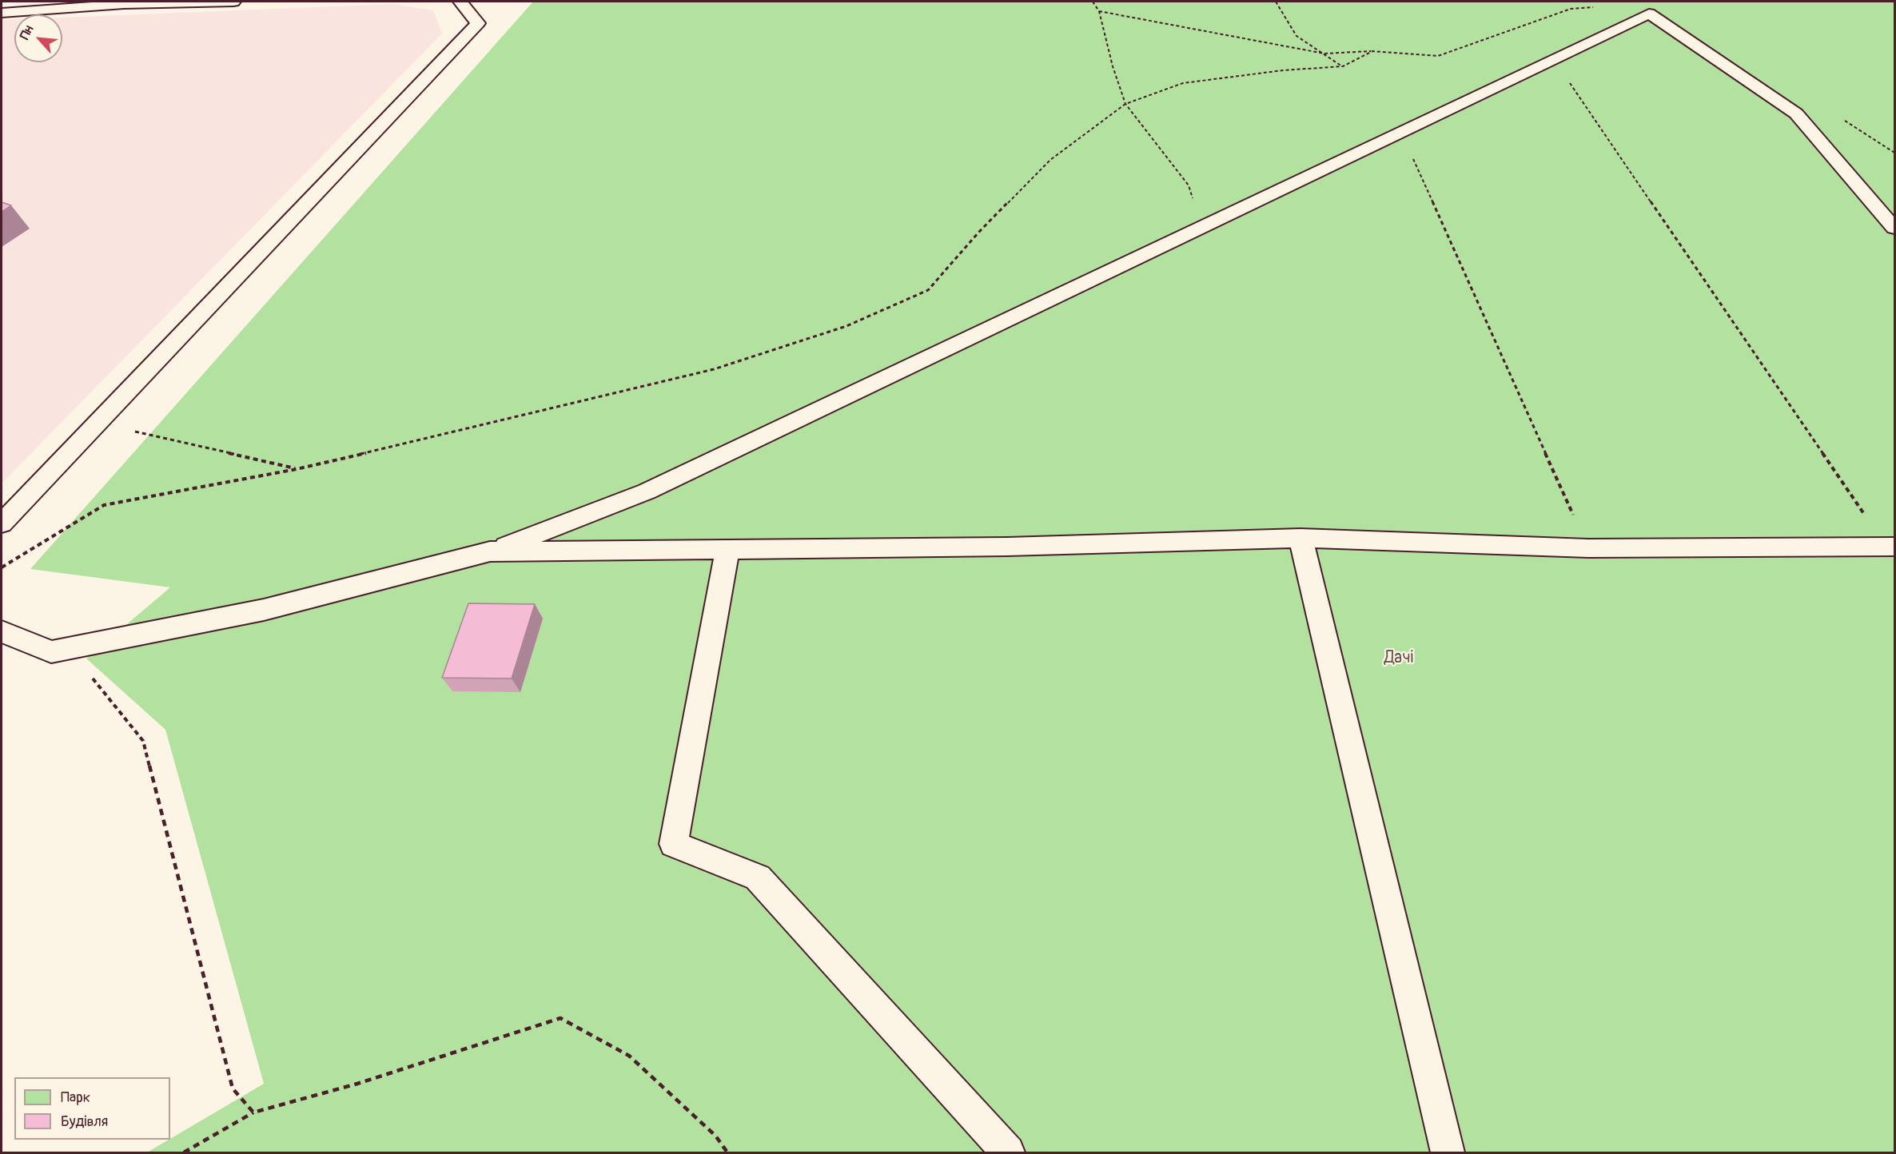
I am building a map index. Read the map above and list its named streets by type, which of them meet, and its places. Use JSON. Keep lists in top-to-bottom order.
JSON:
{
  "parks": ["Дачі"],
  "legend": ["Парк", "Будівля"],
  "north": "top left"
}
